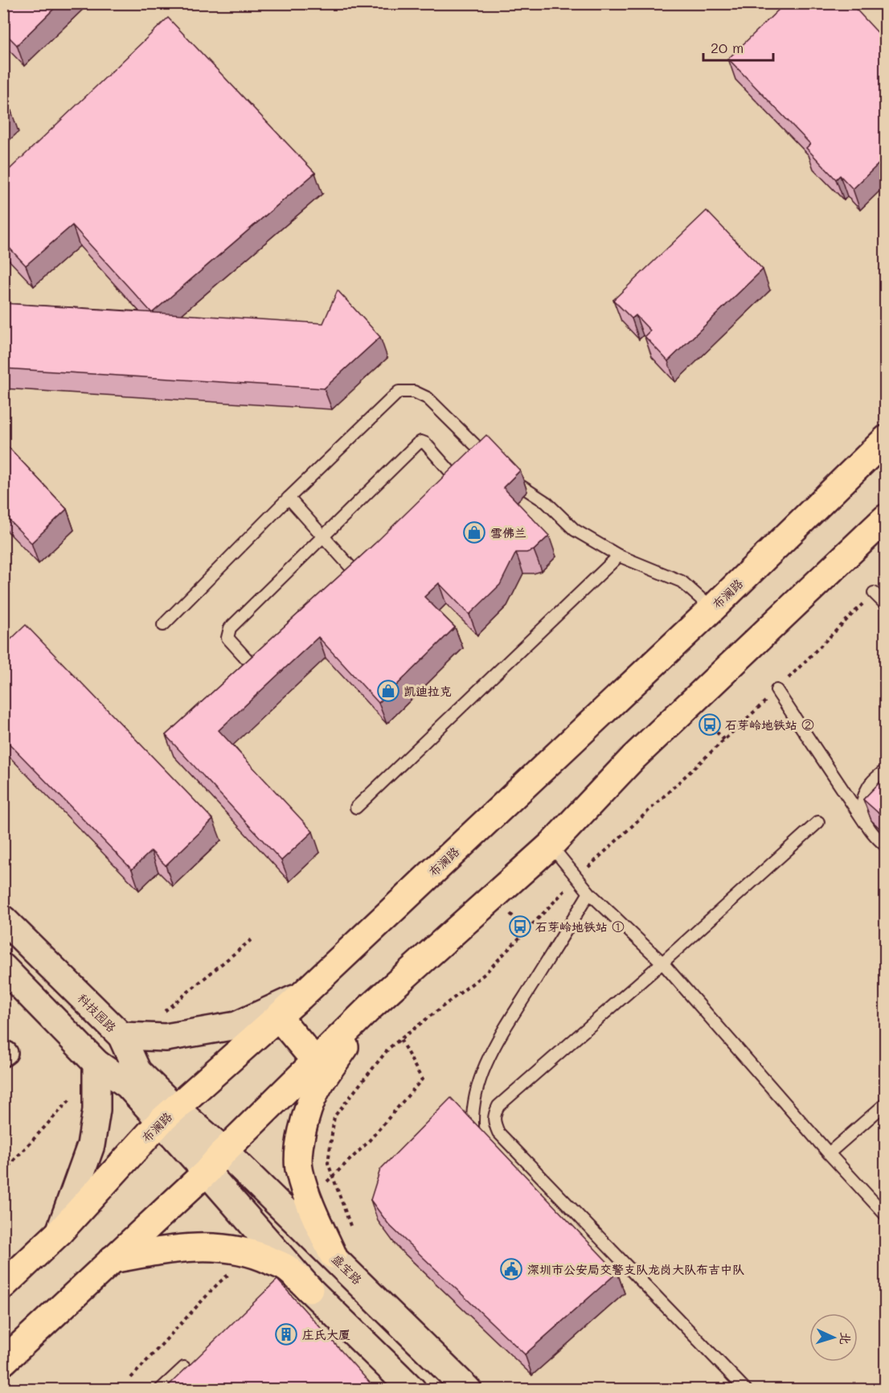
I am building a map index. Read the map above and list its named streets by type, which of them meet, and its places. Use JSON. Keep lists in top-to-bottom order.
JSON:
{
  "streets": {
    "main road": ["布澜路", "科技园路", "盛宝路"]
  },
  "crossings": [
    ["布澜路", "科技园路"],
    ["科技园路", "盛宝路"]
  ],
  "places": {
    "shop": ["雪佛兰", "凯迪拉克"],
    "bus stop": ["石芽岭地铁站 ②", "石芽岭地铁站 ①"],
    "public building": ["深圳市公安局交警支队龙岗大队布吉中队"],
    "building": ["庄氏大厦"]
  },
  "scale_bar": "20 m",
  "north": "right"
}
